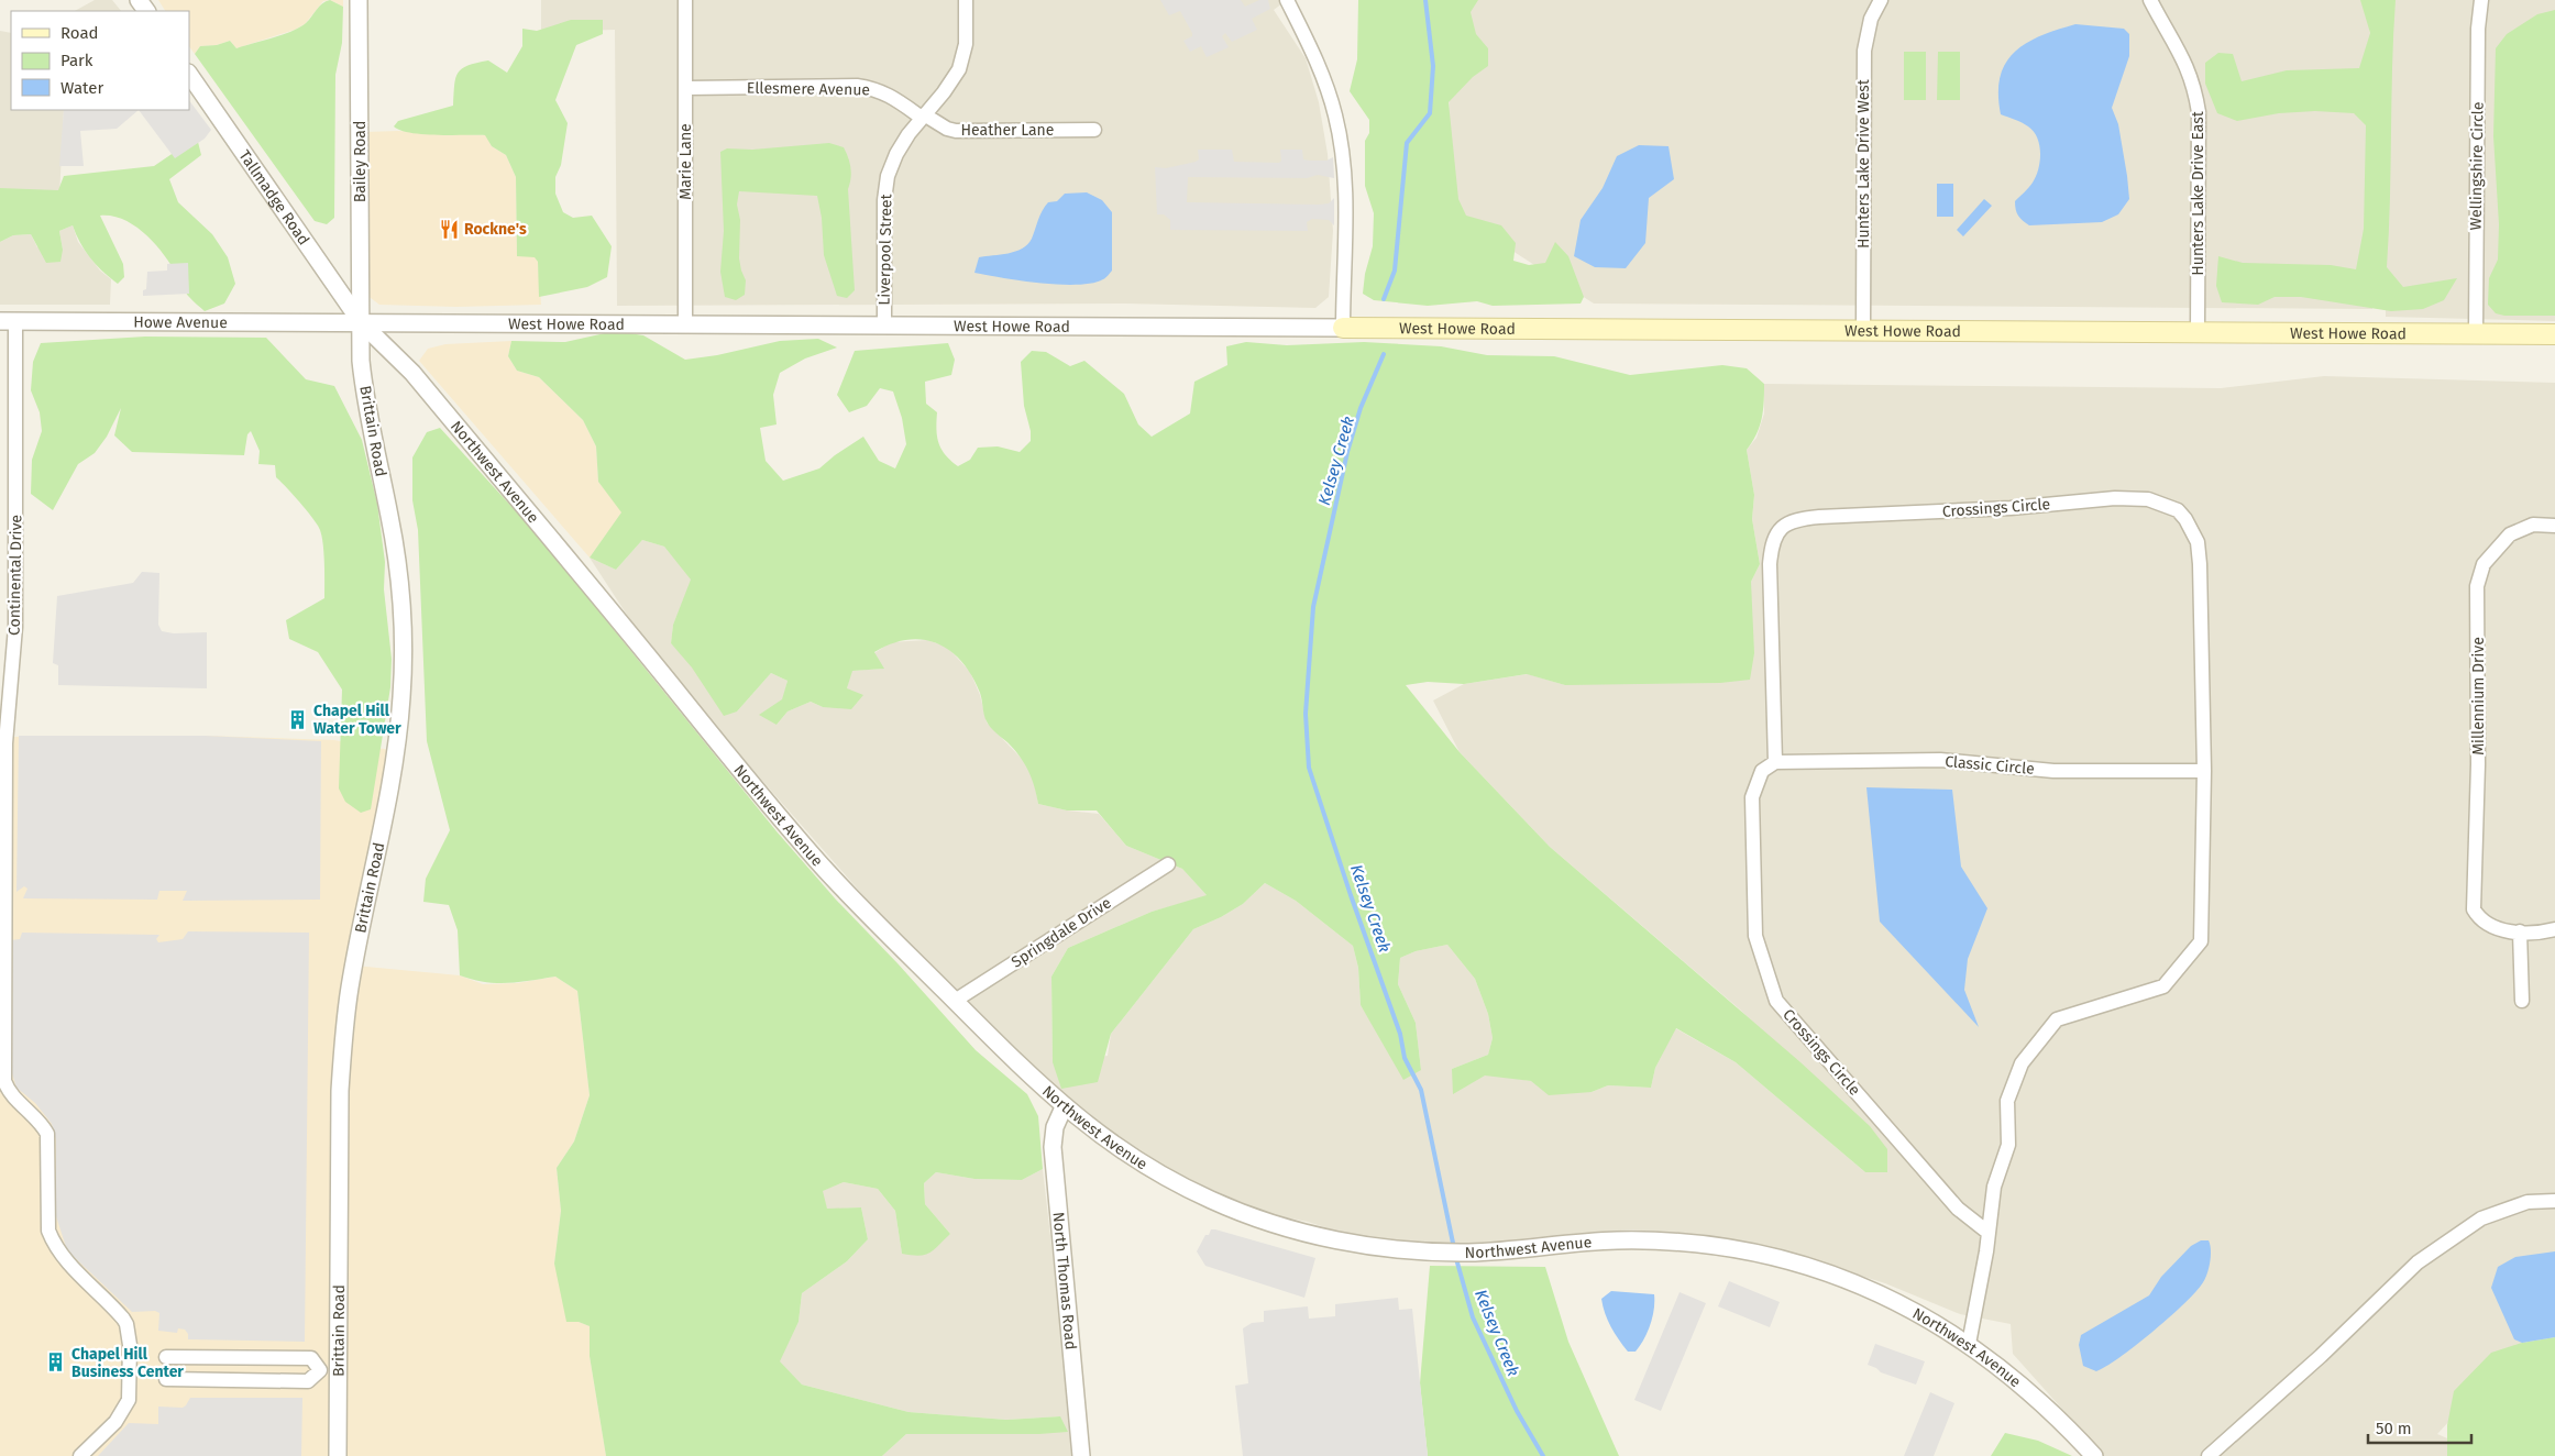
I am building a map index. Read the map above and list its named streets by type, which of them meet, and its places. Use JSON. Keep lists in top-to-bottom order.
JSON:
{
  "streets": {
    "main road": ["West Howe Road"],
    "street": [
      "Ellesmere Avenue",
      "Heather Lane",
      "Bailey Road",
      "Marie Lane",
      "Hunters Lake Drive West",
      "Wellingshire Circle",
      "Hunters Lake Drive East",
      "Tallmadge Road",
      "Liverpool Street",
      "Howe Avenue",
      "Brittain Road",
      "Northwest Avenue",
      "Crossings Circle",
      "Continental Drive",
      "Millennium Drive",
      "Classic Circle",
      "Springdale Drive",
      "North Thomas Road"
    ]
  },
  "crossings": [
    ["Ellesmere Avenue", "Heather Lane"],
    ["Ellesmere Avenue", "Marie Lane"],
    ["Ellesmere Avenue", "Liverpool Street"],
    ["Heather Lane", "Liverpool Street"],
    ["Bailey Road", "Tallmadge Road"],
    ["Bailey Road", "Howe Avenue"],
    ["Bailey Road", "West Howe Road"],
    ["Bailey Road", "Brittain Road"],
    ["Bailey Road", "Northwest Avenue"],
    ["Marie Lane", "West Howe Road"],
    ["Hunters Lake Drive West", "West Howe Road"],
    ["Wellingshire Circle", "West Howe Road"],
    ["Hunters Lake Drive East", "West Howe Road"],
    ["Tallmadge Road", "Howe Avenue"],
    ["Tallmadge Road", "West Howe Road"],
    ["Tallmadge Road", "Brittain Road"],
    ["Tallmadge Road", "Northwest Avenue"],
    ["Liverpool Street", "West Howe Road"],
    ["Howe Avenue", "West Howe Road"],
    ["Howe Avenue", "Brittain Road"],
    ["Howe Avenue", "Northwest Avenue"],
    ["Howe Avenue", "Continental Drive"],
    ["West Howe Road", "Brittain Road"],
    ["West Howe Road", "Northwest Avenue"],
    ["Brittain Road", "Northwest Avenue"],
    ["Northwest Avenue", "Crossings Circle"],
    ["Northwest Avenue", "Springdale Drive"],
    ["Northwest Avenue", "North Thomas Road"],
    ["Crossings Circle", "Classic Circle"]
  ],
  "water": ["Kelsey Creek"],
  "places": {
    "restaurant": ["Rockne's"],
    "building": ["Chapel Hill Water Tower", "Chapel Hill Business Center"]
  },
  "legend": ["Road", "Park", "Water"],
  "scale_bar": "50 m"
}
